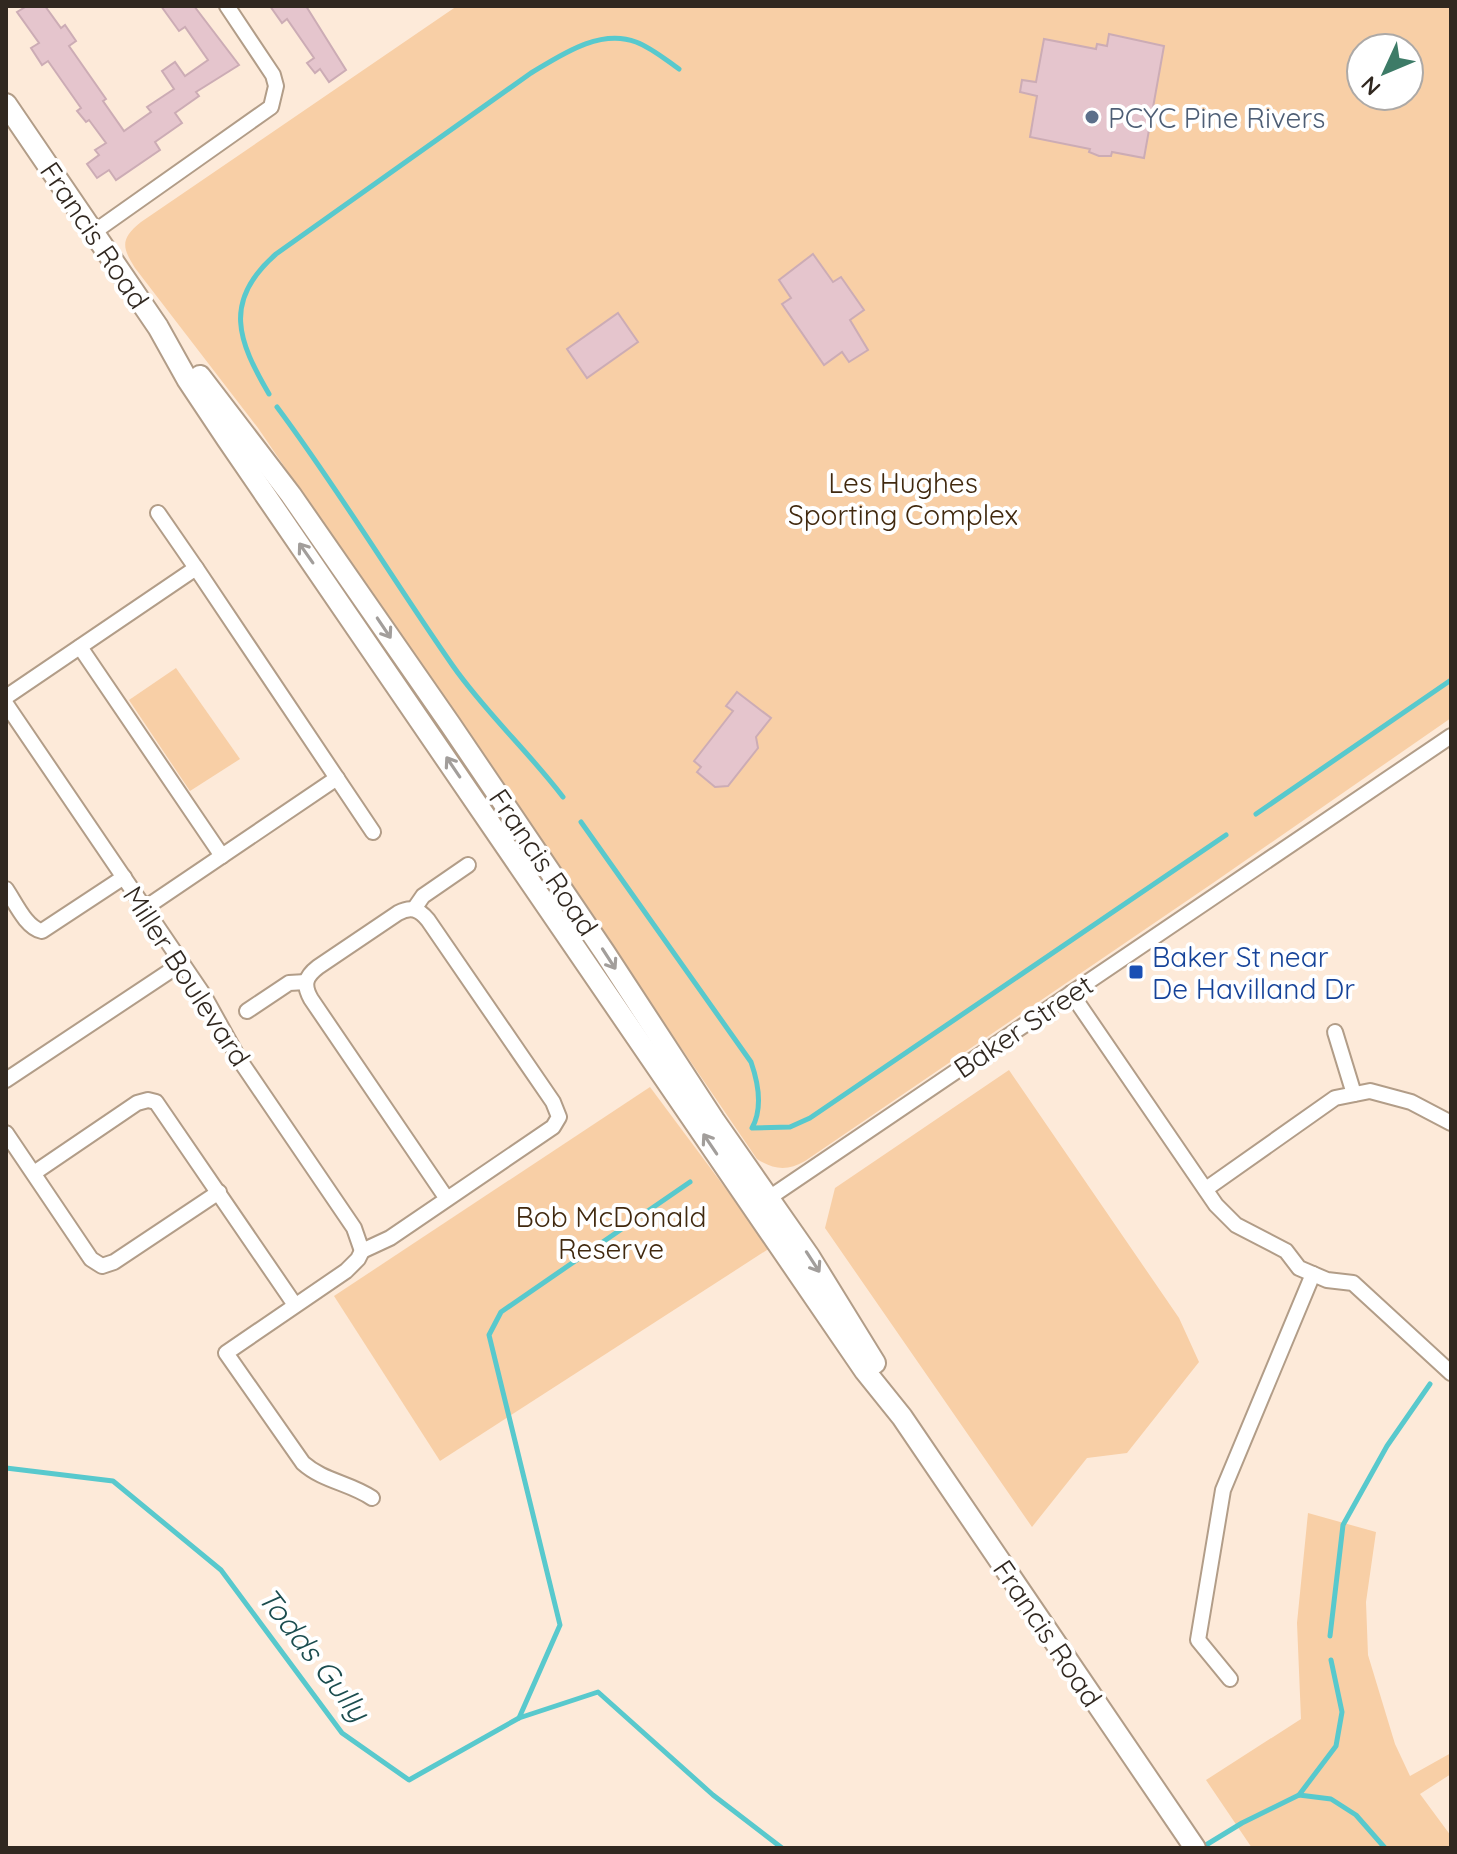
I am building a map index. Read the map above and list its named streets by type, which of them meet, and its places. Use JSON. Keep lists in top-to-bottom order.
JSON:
{
  "streets": {
    "main road": ["Francis Road"],
    "street": ["Miller Boulevard", "Baker Street"]
  },
  "crossings": [
    ["Francis Road", "Baker Street"]
  ],
  "water": ["Todds Gully"],
  "parks": ["Les Hughes Sporting Complex", "Bob McDonald Reserve"],
  "places": {
    "other": ["PCYC Pine Rivers"],
    "transit": ["Baker St near De Havilland Dr"]
  },
  "north": "bottom left"
}
